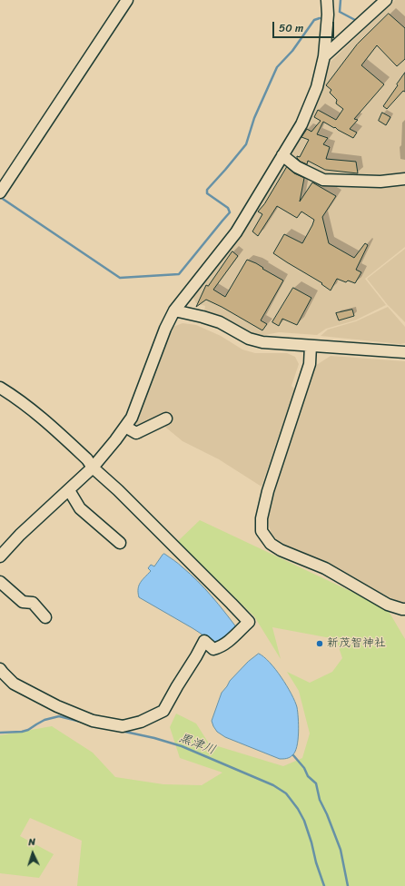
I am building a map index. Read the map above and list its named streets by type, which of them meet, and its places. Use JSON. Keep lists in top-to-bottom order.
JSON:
{
  "water": ["黒津川"],
  "places": ["新茂智神社"],
  "scale_bar": "50 m",
  "north": "top"
}
